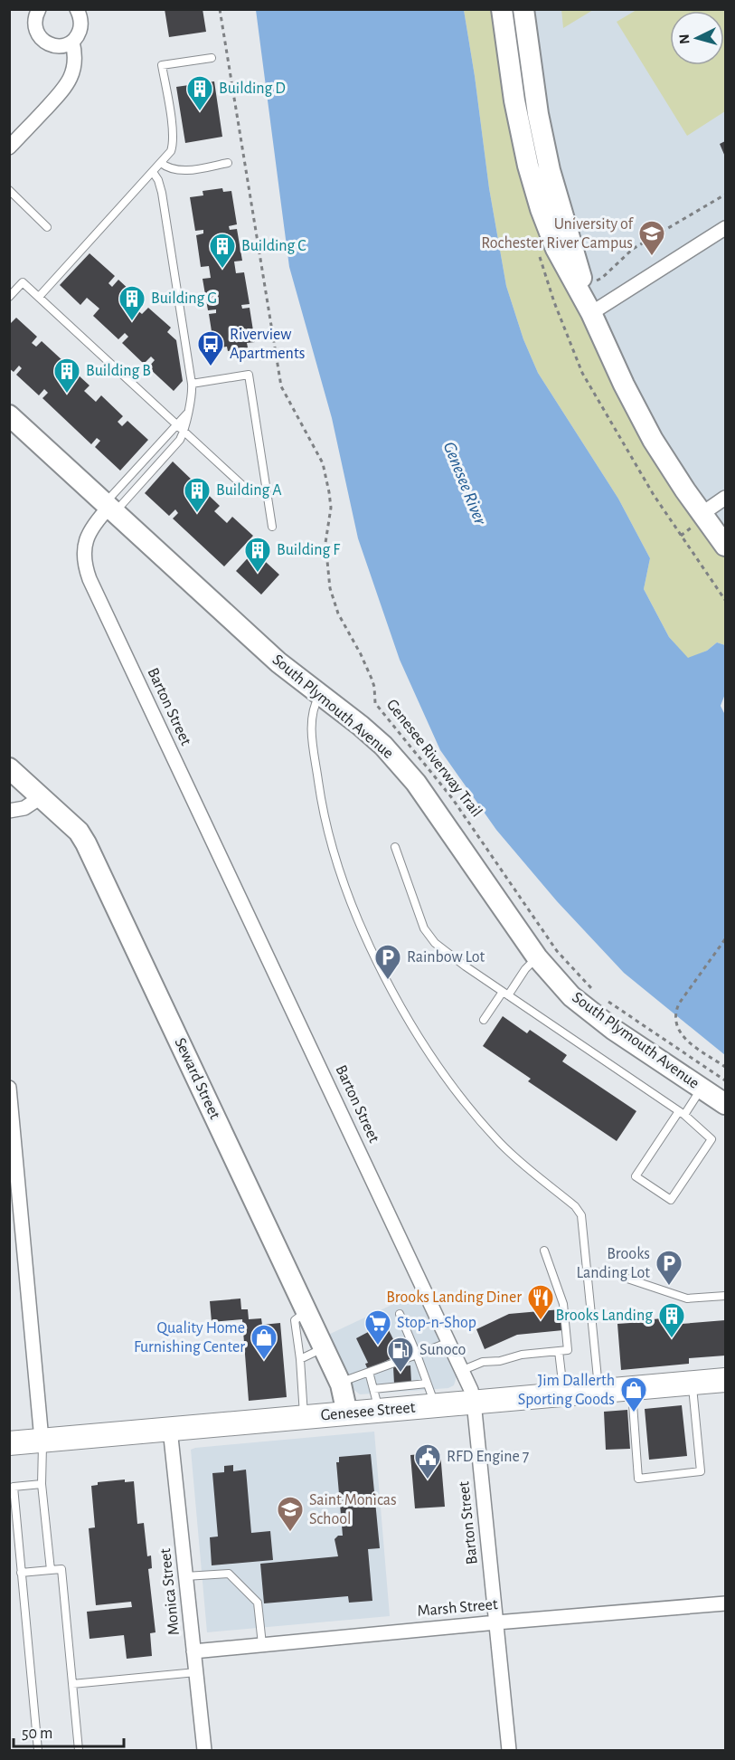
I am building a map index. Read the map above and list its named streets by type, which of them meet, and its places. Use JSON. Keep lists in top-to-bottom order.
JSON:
{
  "streets": {
    "main road": ["Genesee Street"],
    "street": [
      "Barton Street",
      "South Plymouth Avenue",
      "Seward Street",
      "Monica Street",
      "Marsh Street"
    ],
    "path": ["Genesee Riverway Trail"]
  },
  "crossings": [
    ["Barton Street", "South Plymouth Avenue"],
    ["Barton Street", "Genesee Street"],
    ["Barton Street", "Marsh Street"],
    ["Seward Street", "Genesee Street"],
    ["Genesee Street", "Monica Street"],
    ["Monica Street", "Marsh Street"]
  ],
  "water": ["Genesee River"],
  "places": {
    "building": [
      "Building D",
      "Building C",
      "Building G",
      "Building B",
      "Building A",
      "Building F",
      "Brooks Landing"
    ],
    "school or university": ["University of Rochester River Campus", "Saint Monicas School"],
    "bus stop": ["Riverview Apartments"],
    "parking": ["Rainbow Lot", "Brooks Landing Lot"],
    "restaurant": ["Brooks Landing Diner"],
    "supermarket": ["Stop-n-Shop"],
    "shop": ["Quality Home Furnishing Center", "Jim Dallerth Sporting Goods"],
    "fuel station": ["Sunoco"],
    "public building": ["RFD Engine 7"]
  },
  "scale_bar": "50 m",
  "north": "left"
}
